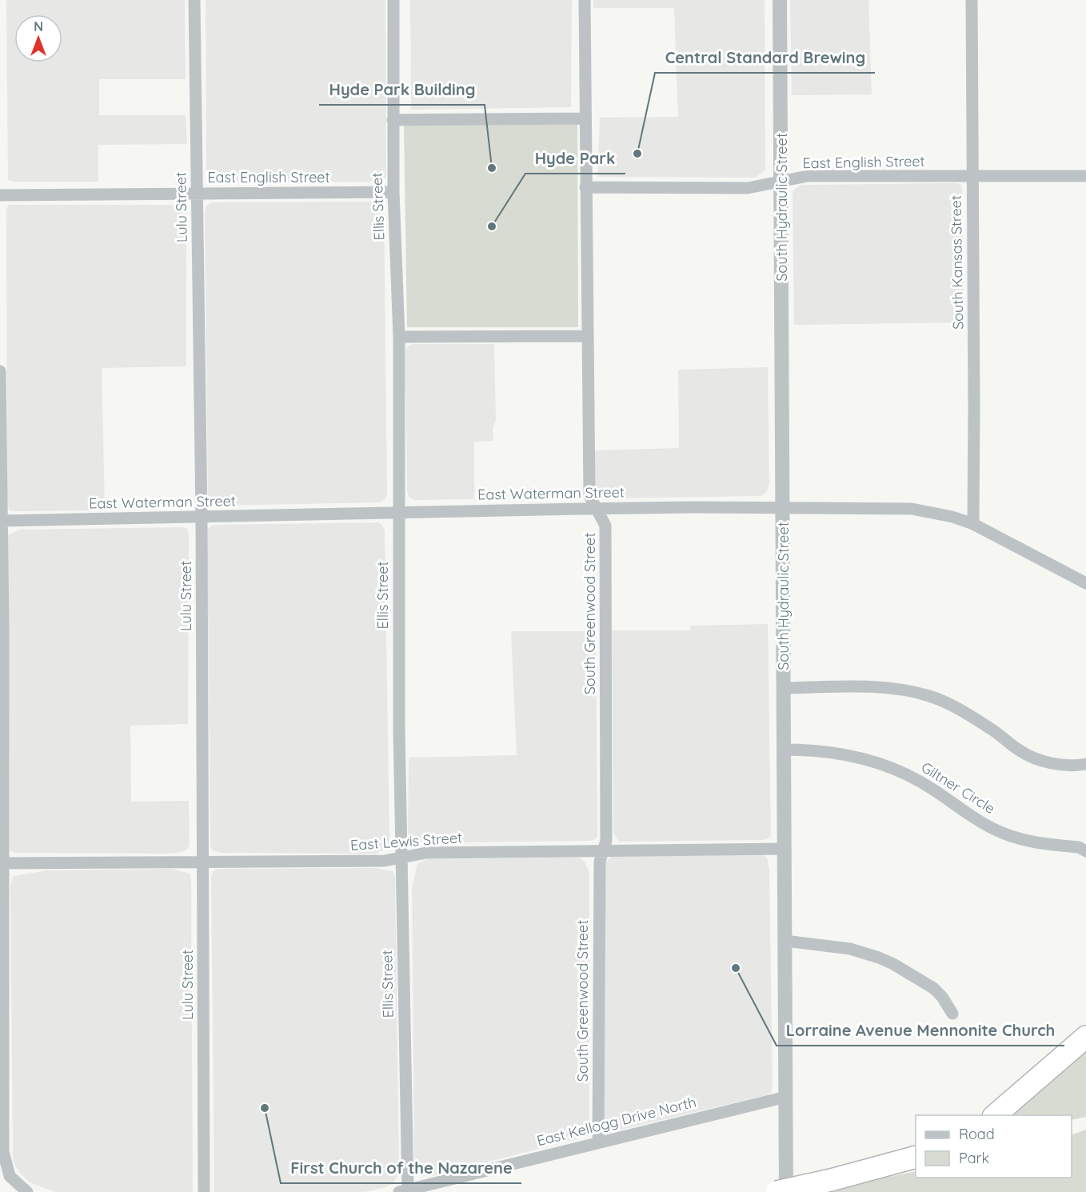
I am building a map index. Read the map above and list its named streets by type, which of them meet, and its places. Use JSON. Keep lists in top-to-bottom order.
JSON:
{
  "streets": {
    "street": [
      "East English Street",
      "Ellis Street",
      "Lulu Street",
      "South Hydraulic Street",
      "South Kansas Street",
      "East Waterman Street",
      "South Greenwood Street",
      "Giltner Circle",
      "East Lewis Street",
      "East Kellogg Drive North"
    ]
  },
  "crossings": [
    ["East English Street", "Ellis Street"],
    ["East English Street", "Lulu Street"],
    ["East English Street", "South Hydraulic Street"],
    ["East English Street", "South Kansas Street"],
    ["East English Street", "South Greenwood Street"],
    ["Ellis Street", "East Waterman Street"],
    ["Ellis Street", "East Lewis Street"],
    ["Ellis Street", "East Kellogg Drive North"],
    ["Lulu Street", "East Waterman Street"],
    ["Lulu Street", "East Lewis Street"],
    ["South Hydraulic Street", "East Waterman Street"],
    ["South Hydraulic Street", "Giltner Circle"],
    ["South Hydraulic Street", "East Lewis Street"],
    ["South Hydraulic Street", "East Kellogg Drive North"],
    ["South Kansas Street", "East Waterman Street"],
    ["East Waterman Street", "South Greenwood Street"],
    ["South Greenwood Street", "East Lewis Street"],
    ["South Greenwood Street", "East Kellogg Drive North"]
  ],
  "places": [
    "Central Standard Brewing",
    "Hyde Park Building",
    "Hyde Park",
    "Lorraine Avenue Mennonite Church",
    "First Church of the Nazarene"
  ],
  "legend": ["Road", "Park"],
  "north": "top"
}
